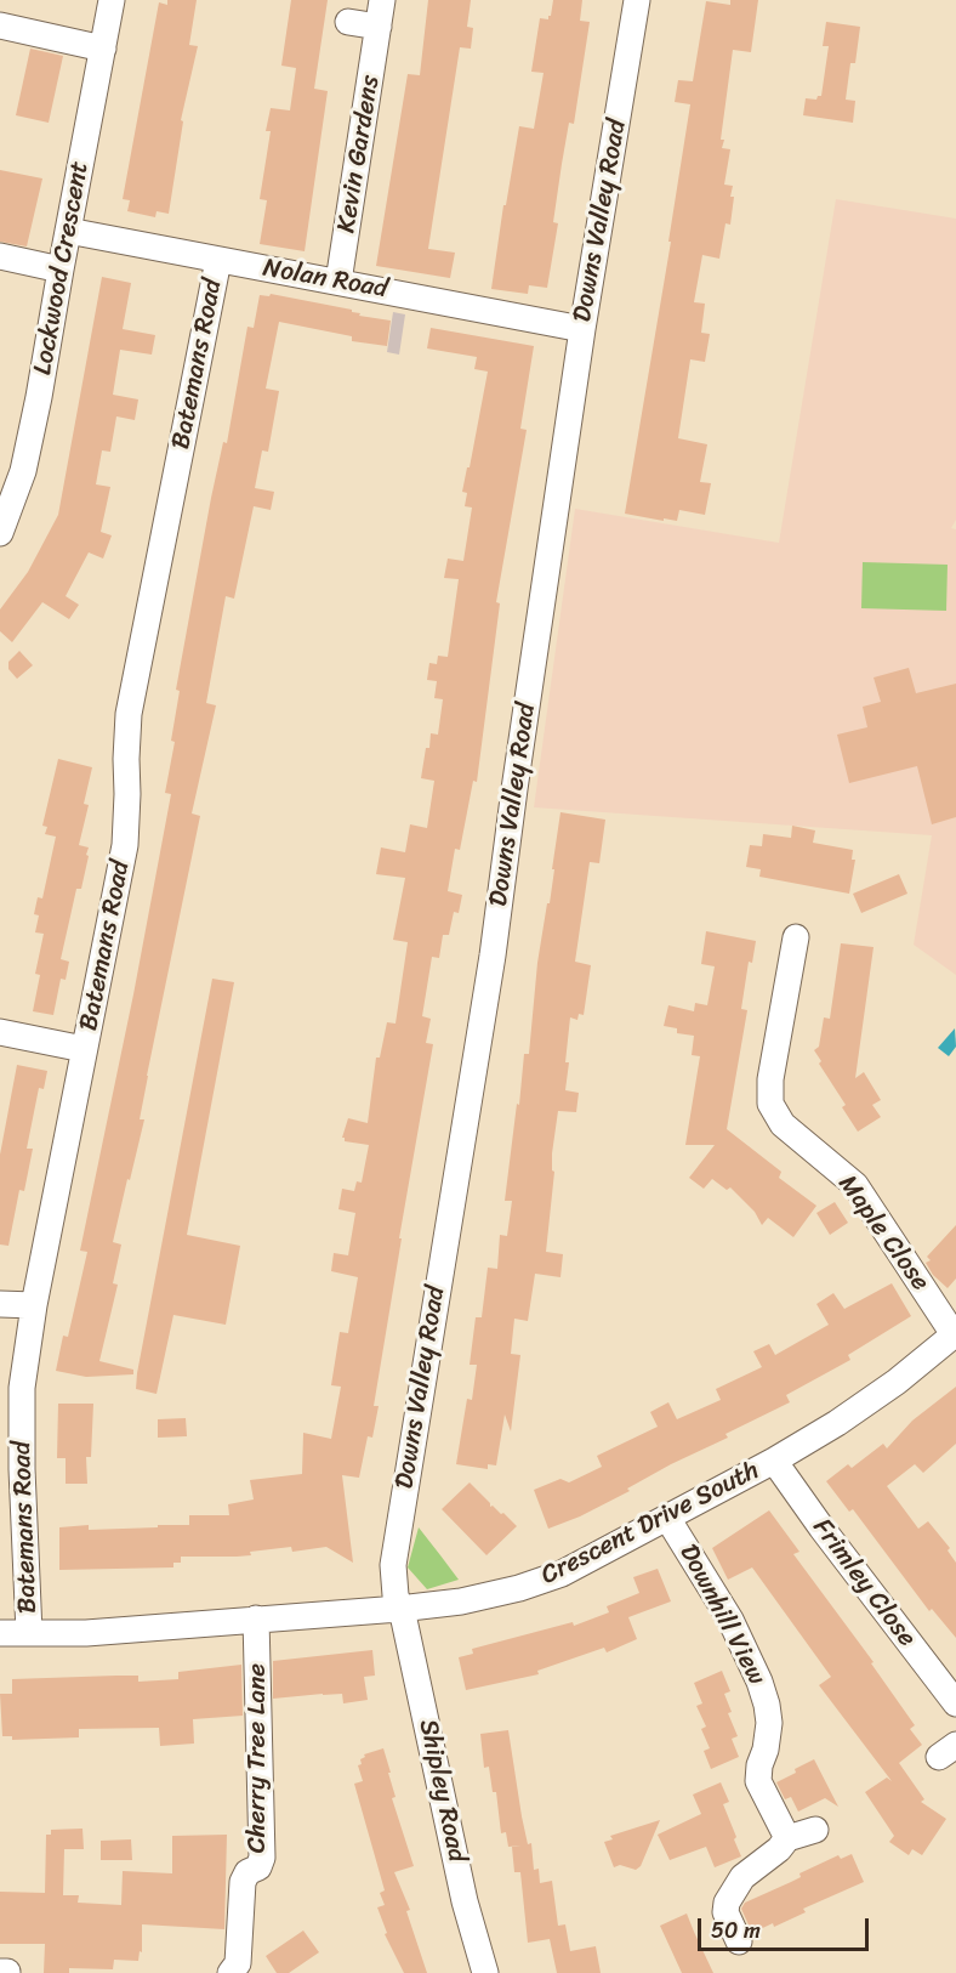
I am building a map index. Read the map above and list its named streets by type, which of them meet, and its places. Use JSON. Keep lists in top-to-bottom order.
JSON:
{
  "streets": {
    "street": [
      "Kevin Gardens",
      "Downs Valley Road",
      "Lockwood Crescent",
      "Nolan Road",
      "Batemans Road",
      "Maple Close",
      "Crescent Drive South",
      "Frimley Close",
      "Downhill View",
      "Cherry Tree Lane",
      "Shipley Road"
    ]
  },
  "crossings": [
    ["Kevin Gardens", "Nolan Road"],
    ["Downs Valley Road", "Nolan Road"],
    ["Downs Valley Road", "Crescent Drive South"],
    ["Downs Valley Road", "Shipley Road"],
    ["Lockwood Crescent", "Nolan Road"],
    ["Nolan Road", "Batemans Road"],
    ["Batemans Road", "Crescent Drive South"],
    ["Maple Close", "Crescent Drive South"],
    ["Crescent Drive South", "Frimley Close"],
    ["Crescent Drive South", "Downhill View"],
    ["Crescent Drive South", "Cherry Tree Lane"],
    ["Crescent Drive South", "Shipley Road"]
  ],
  "scale_bar": "50 m"
}
